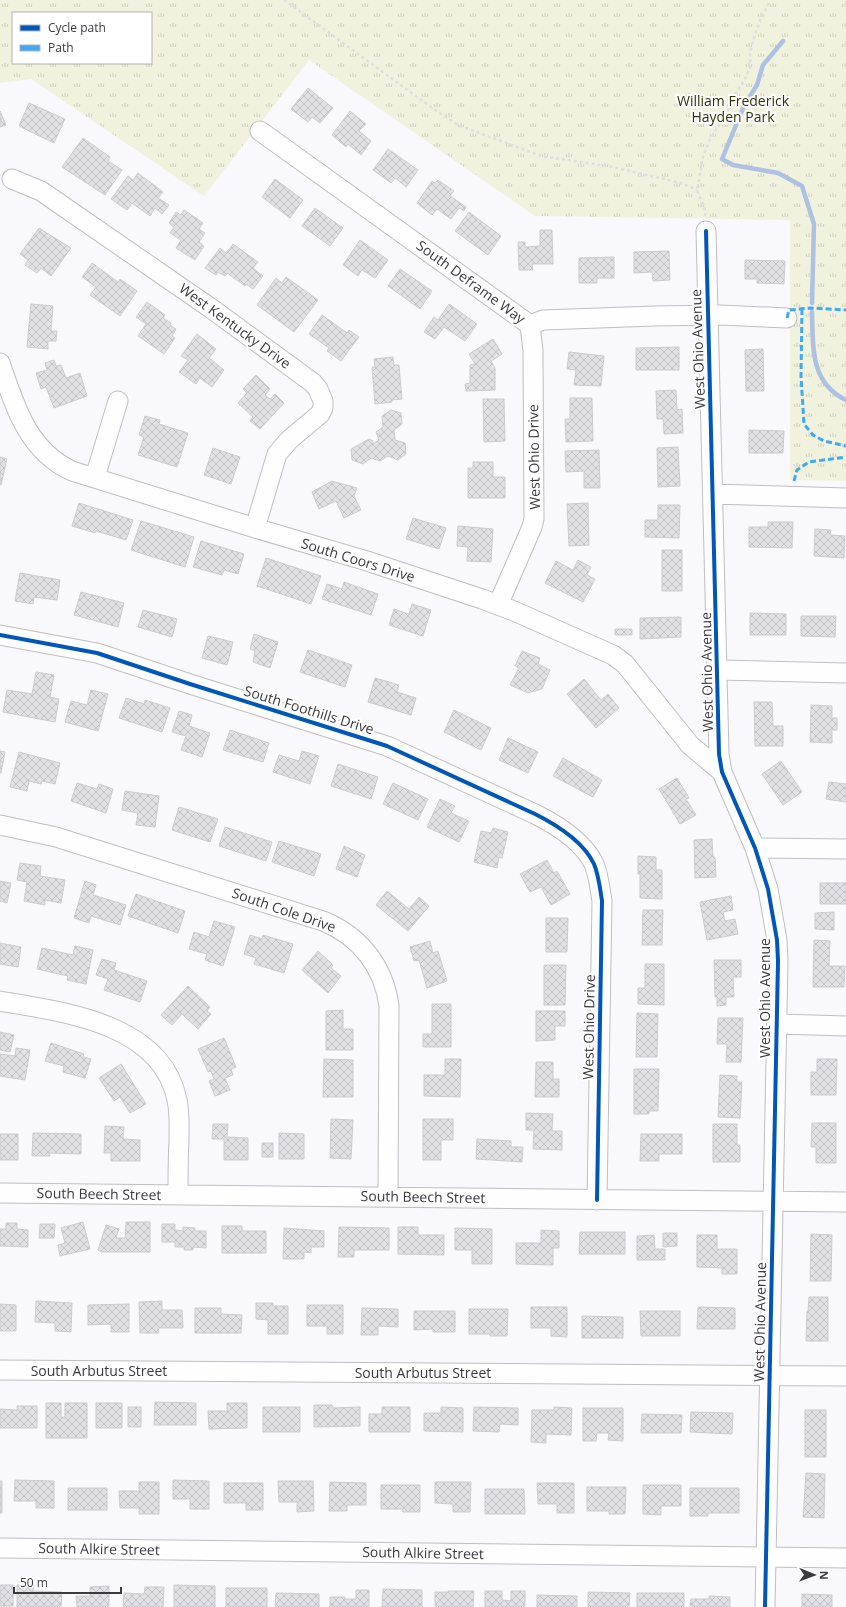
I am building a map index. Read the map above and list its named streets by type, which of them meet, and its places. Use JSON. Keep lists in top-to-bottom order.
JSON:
{
  "streets": {
    "street": [
      "South Deframe Way",
      "West Kentucky Drive",
      "West Ohio Avenue",
      "West Ohio Drive",
      "South Coors Drive",
      "South Foothills Drive",
      "South Cole Drive",
      "South Beech Street",
      "South Arbutus Street",
      "South Alkire Street"
    ]
  },
  "crossings": [
    ["South Deframe Way", "West Ohio Avenue"],
    ["South Deframe Way", "West Ohio Drive"],
    ["West Kentucky Drive", "South Coors Drive"],
    ["West Ohio Avenue", "South Coors Drive"],
    ["West Ohio Avenue", "South Beech Street"],
    ["West Ohio Avenue", "South Arbutus Street"],
    ["West Ohio Avenue", "South Alkire Street"],
    ["West Ohio Drive", "South Coors Drive"],
    ["West Ohio Drive", "South Foothills Drive"],
    ["West Ohio Drive", "South Beech Street"],
    ["South Cole Drive", "South Beech Street"]
  ],
  "parks": ["William Frederick Hayden Park"],
  "legend": ["Cycle path", "Path"],
  "scale_bar": "50 m",
  "north": "right"
}
